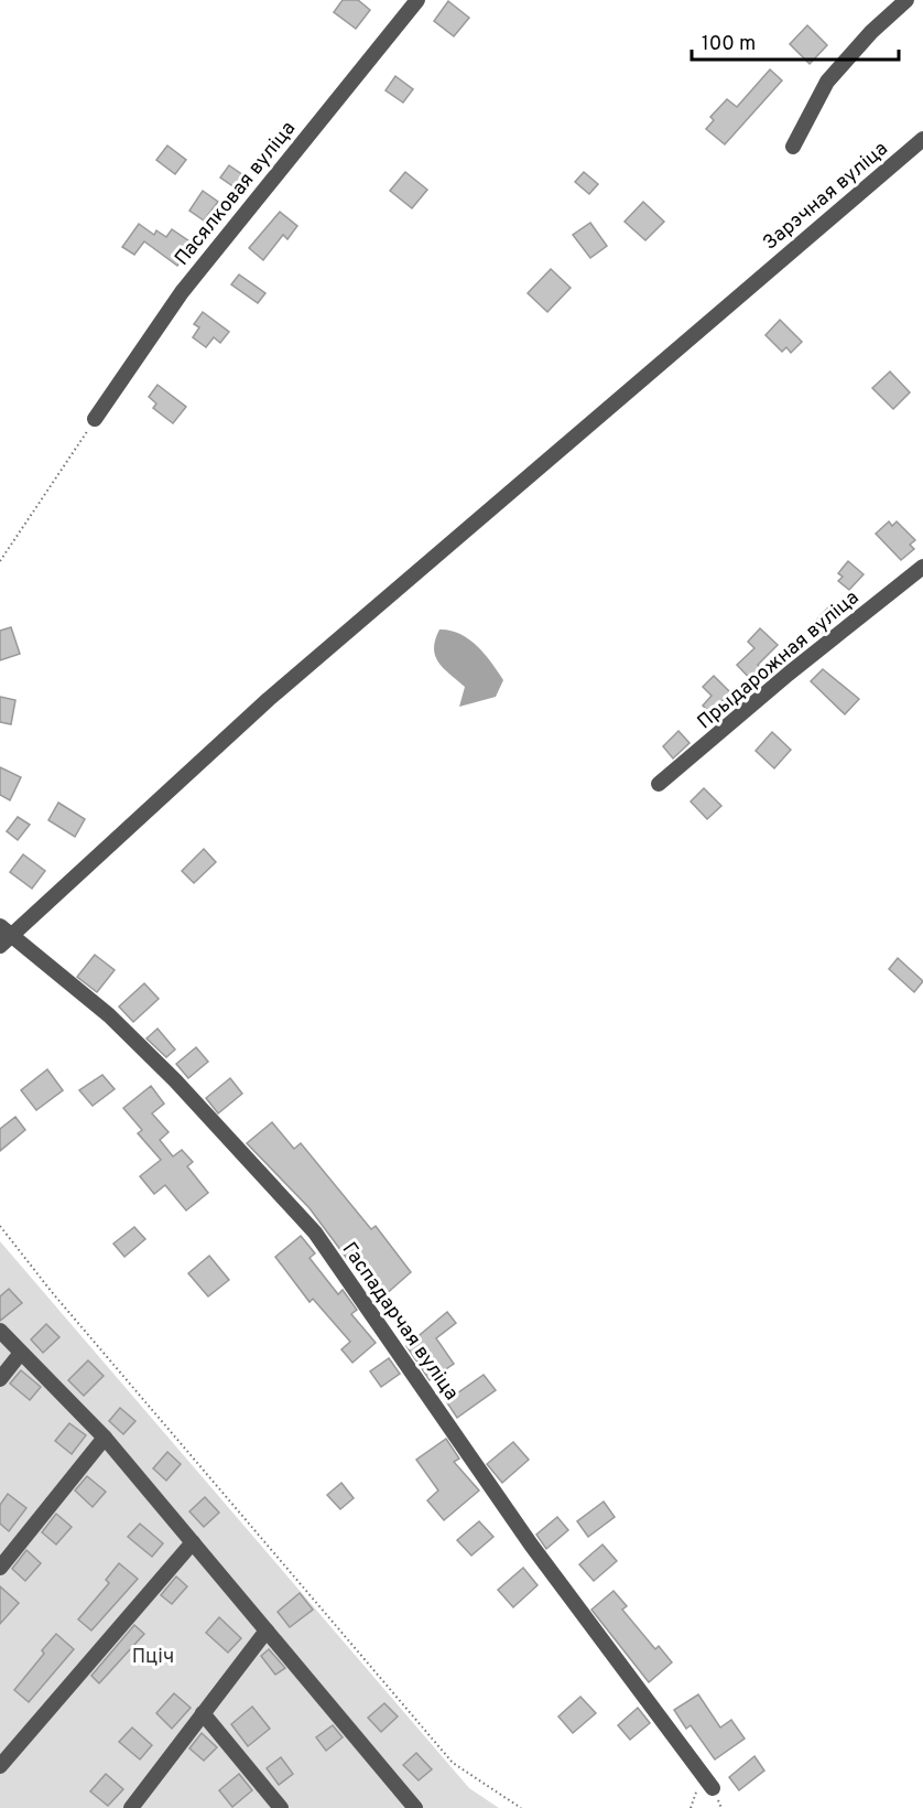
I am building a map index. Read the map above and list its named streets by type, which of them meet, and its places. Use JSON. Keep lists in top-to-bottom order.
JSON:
{
  "streets": {
    "street": [
      "Пасялковая вуліца",
      "Зарэчная вуліца",
      "Прыдарожная вуліца",
      "Гаспадарчая вуліца"
    ]
  },
  "crossings": [
    ["Зарэчная вуліца", "Гаспадарчая вуліца"]
  ],
  "parks": ["Пціч"],
  "scale_bar": "100 m"
}
